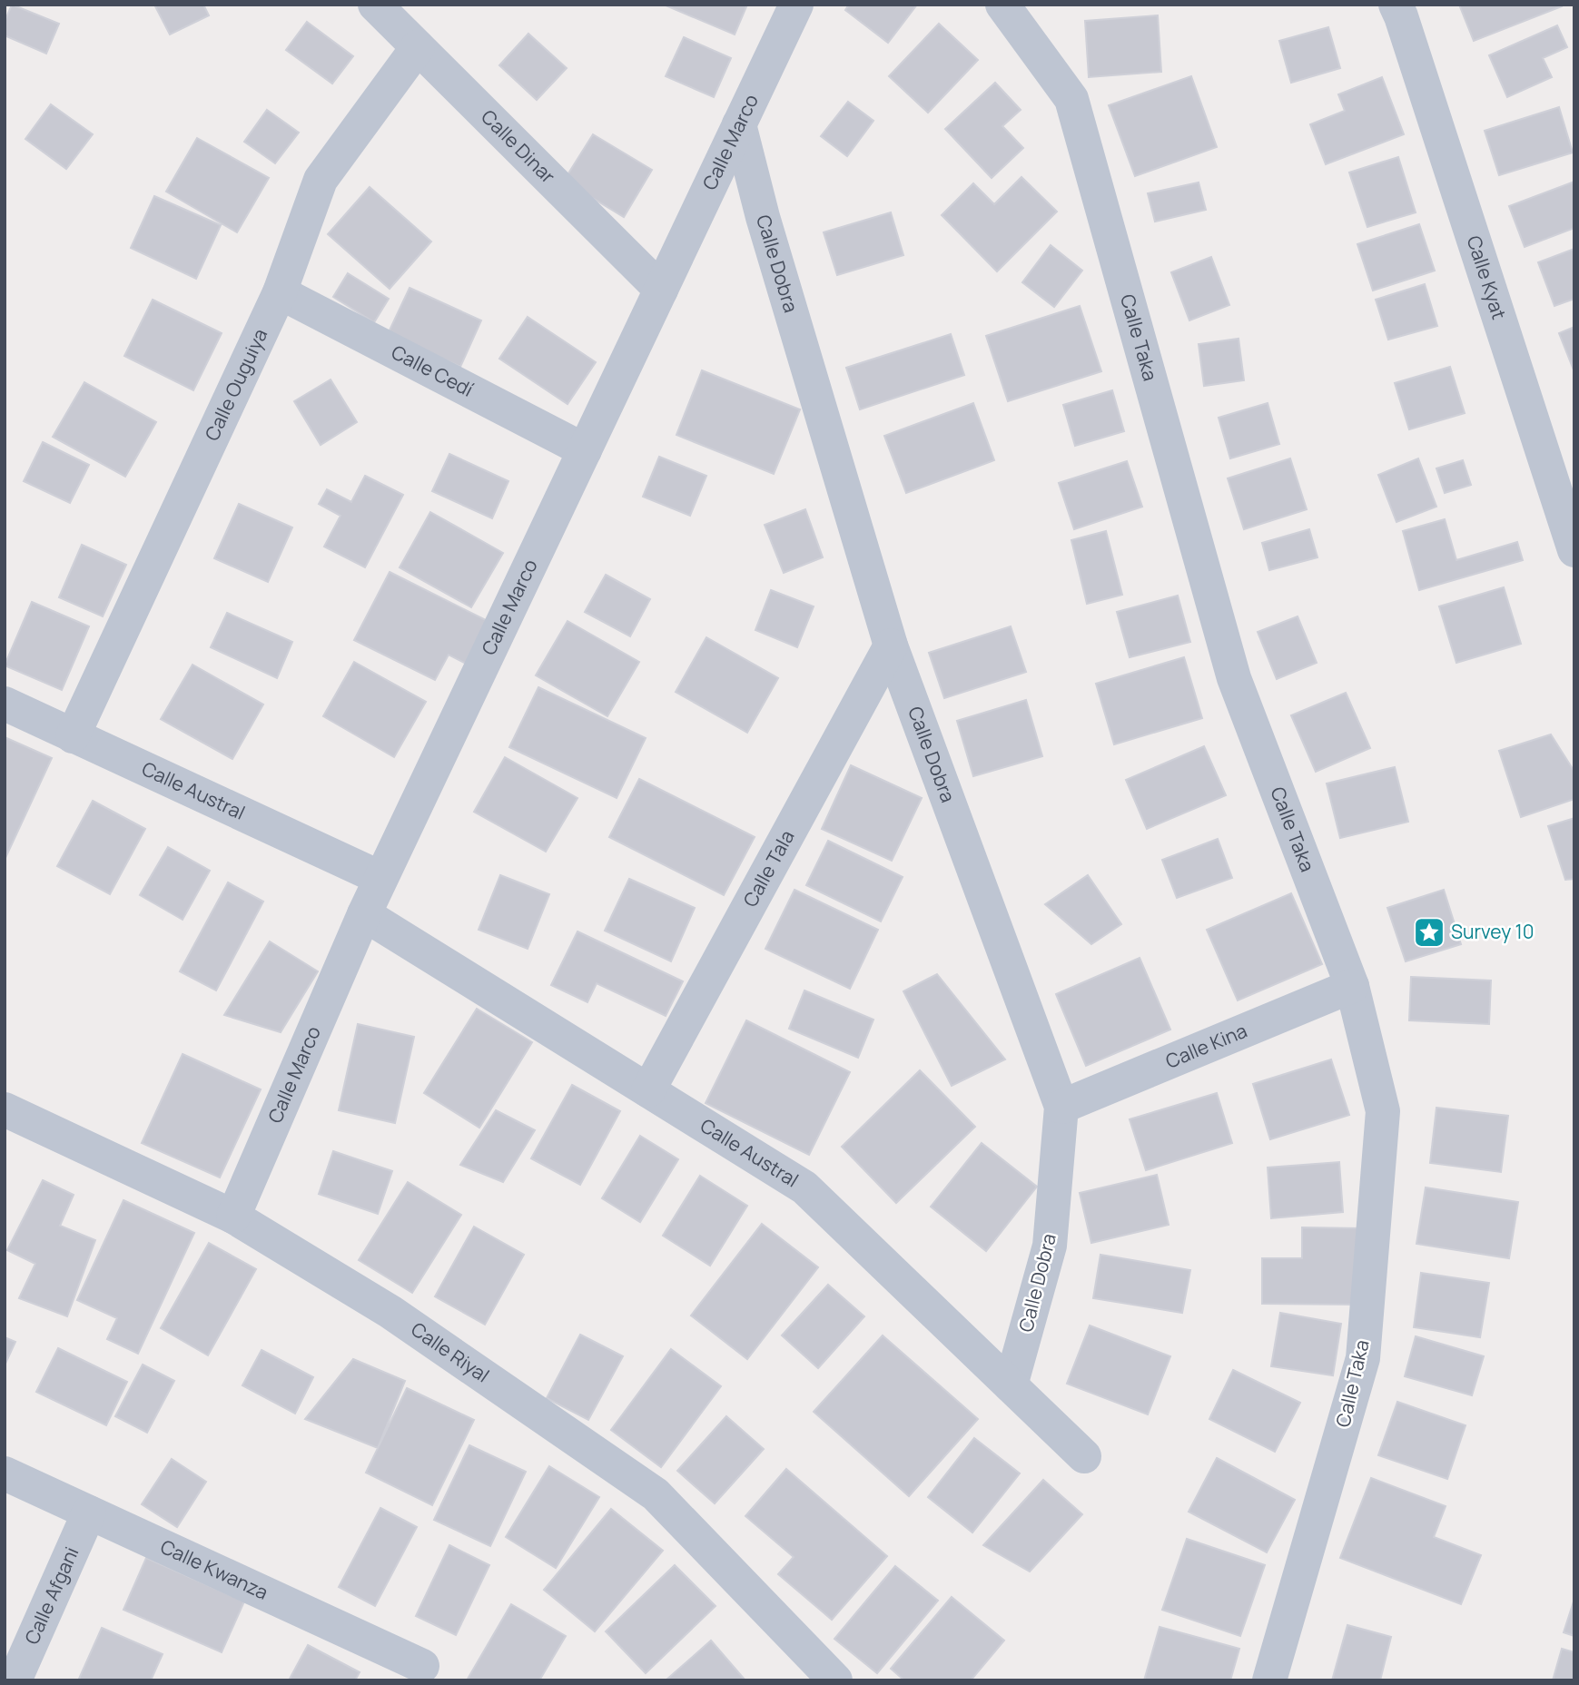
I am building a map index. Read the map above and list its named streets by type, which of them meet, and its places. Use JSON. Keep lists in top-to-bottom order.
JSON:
{
  "streets": {
    "street": [
      "Calle Marco",
      "Calle Dinar",
      "Calle Dobra",
      "Calle Kyat",
      "Calle Taka",
      "Calle Cedí",
      "Calle Ouguiya",
      "Calle Austral",
      "Calle Tala",
      "Calle Kina",
      "Calle Riyal",
      "Calle Kwanza",
      "Calle Afgani"
    ]
  },
  "crossings": [
    ["Calle Marco", "Calle Dinar"],
    ["Calle Marco", "Calle Dobra"],
    ["Calle Marco", "Calle Cedí"],
    ["Calle Marco", "Calle Austral"],
    ["Calle Marco", "Calle Riyal"],
    ["Calle Dinar", "Calle Ouguiya"],
    ["Calle Dobra", "Calle Austral"],
    ["Calle Dobra", "Calle Tala"],
    ["Calle Dobra", "Calle Kina"],
    ["Calle Taka", "Calle Kina"],
    ["Calle Cedí", "Calle Ouguiya"],
    ["Calle Ouguiya", "Calle Austral"],
    ["Calle Austral", "Calle Tala"],
    ["Calle Kwanza", "Calle Afgani"]
  ],
  "places": {
    "place": ["Survey 10"]
  }
}
